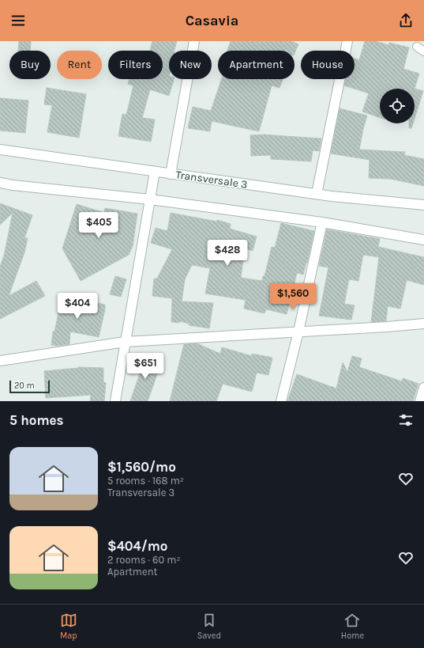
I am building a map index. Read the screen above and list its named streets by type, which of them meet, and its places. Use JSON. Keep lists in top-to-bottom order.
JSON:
{
  "streets": {
    "street": ["Transversale 3"]
  },
  "scale_bar": "20 m",
  "page": {
    "header": "Casavia",
    "chip": [
      "Buy",
      "Rent",
      "Filters",
      "New",
      "Apartment",
      "House"
    ],
    "price": [
      "$405",
      "$428",
      "$1,560",
      "$404",
      "$651"
    ],
    "scale": "20 m",
    "heading": "5 homes",
    "list": [
      {
        "name": "$1,560/mo",
        "note": "5 rooms · 168 m² · Transversale 3"
      },
      {
        "name": "$404/mo",
        "note": "2 rooms · 60 m² · Apartment"
      }
    ],
    "tabs": ["Map", "Saved", "Home"]
  }
}
